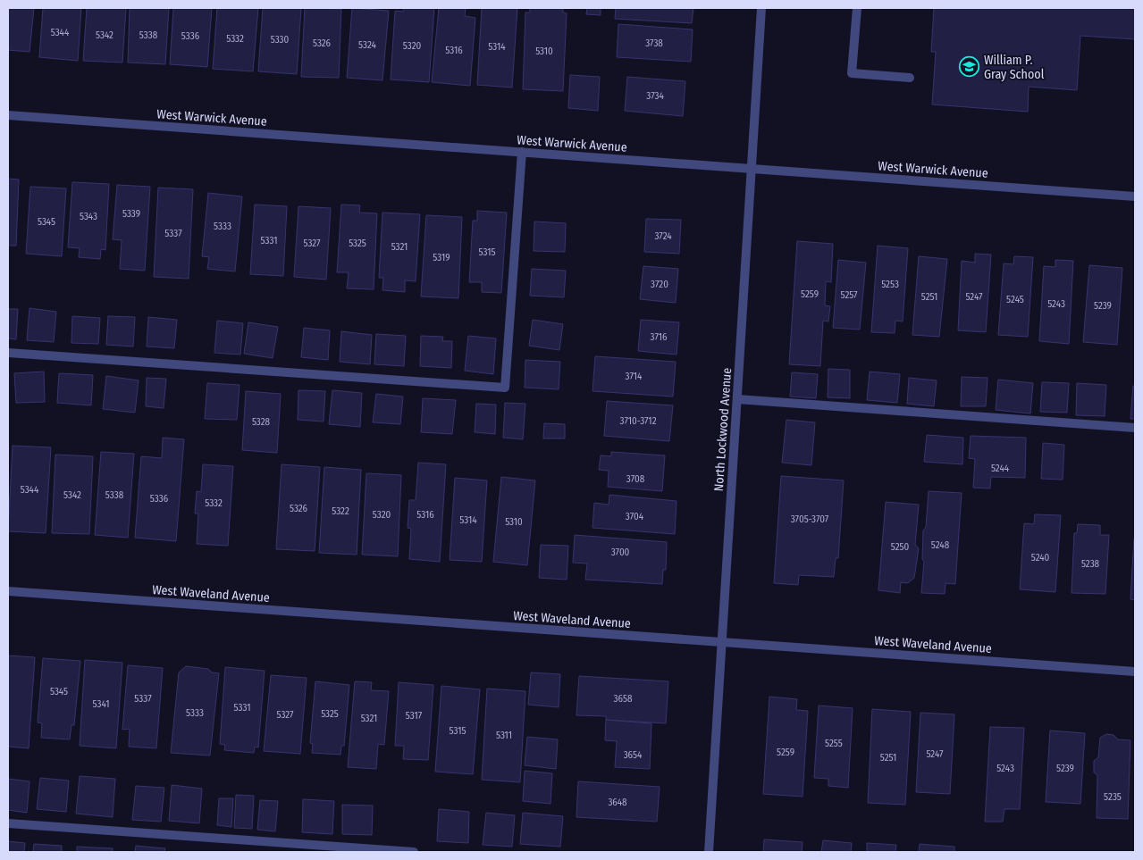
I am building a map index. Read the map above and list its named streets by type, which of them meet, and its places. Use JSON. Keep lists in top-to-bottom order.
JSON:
{
  "streets": {
    "street": ["West Warwick Avenue", "North Lockwood Avenue", "West Waveland Avenue"]
  },
  "crossings": [
    ["West Warwick Avenue", "North Lockwood Avenue"],
    ["North Lockwood Avenue", "West Waveland Avenue"]
  ],
  "places": {
    "school or university": ["William P. Gray School"]
  },
  "house_numbers": [
    "5344",
    "5342",
    "5338",
    "5336",
    "5332",
    "5330",
    "5326",
    "3738",
    "5324",
    "5320",
    "5314",
    "5316",
    "5310",
    "3734",
    "5339",
    "5343",
    "5345",
    "5333",
    "5337",
    "3724",
    "5331",
    "5327",
    "5325",
    "5321",
    "5315",
    "5319",
    "3720",
    "5253",
    "5259",
    "5257",
    "5251",
    "5247",
    "5245",
    "5243",
    "5239",
    "3716",
    "3714",
    "3710-3712",
    "5328",
    "5244",
    "3708",
    "5344",
    "5342",
    "5338",
    "5336",
    "5332",
    "5326",
    "5322",
    "5320",
    "5316",
    "3704",
    "3705-3707",
    "5314",
    "5310",
    "5248",
    "5250",
    "3700",
    "5240",
    "5238",
    "5345",
    "5337",
    "3658",
    "5341",
    "5331",
    "5333",
    "5325",
    "5327",
    "5317",
    "5321",
    "5315",
    "5311",
    "5255",
    "5259",
    "5247",
    "3654",
    "5251",
    "5243",
    "5239",
    "5235",
    "3648"
  ]
}
